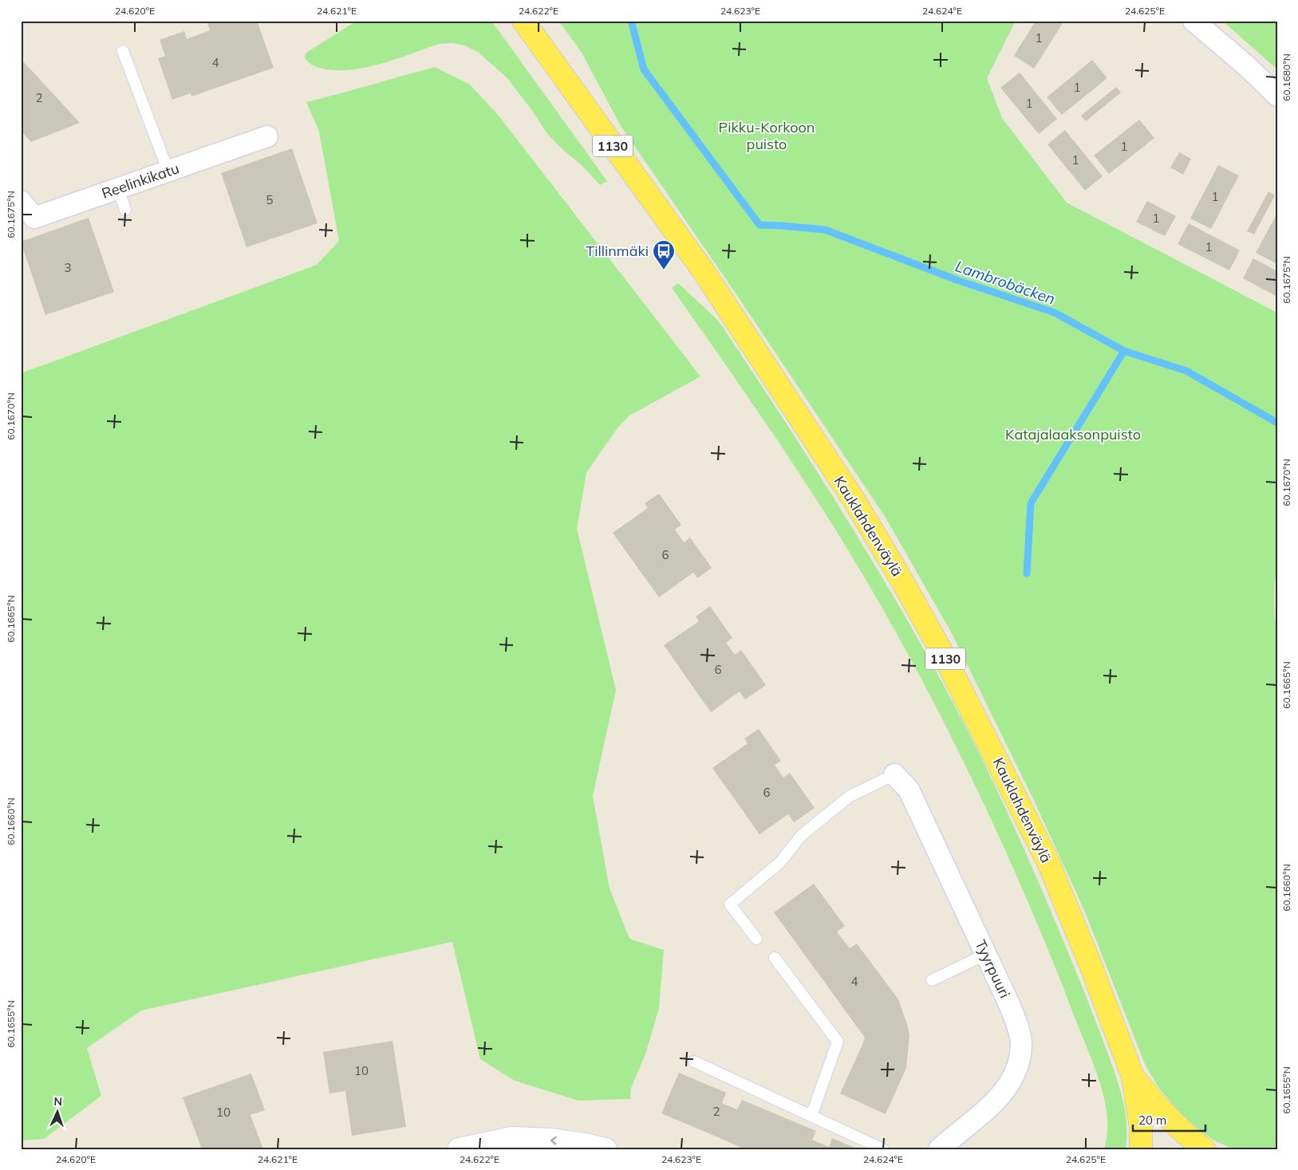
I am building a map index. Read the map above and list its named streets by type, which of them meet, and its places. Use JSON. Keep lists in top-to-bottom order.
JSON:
{
  "streets": {
    "main road": ["1130", "Kauklahdenväylä"],
    "street": ["Reelinkikatu", "Tyyrpuuri"]
  },
  "water": ["Lambrobäcken"],
  "parks": ["Pikku-Korkoon puisto", "Katajalaaksonpuisto"],
  "places": {
    "bus stop": ["Tillinmäki"]
  },
  "house_numbers": [
    "1",
    "4",
    "1",
    "2",
    "1",
    "1",
    "1",
    "1",
    "5",
    "1",
    "1",
    "3",
    "6",
    "6",
    "6",
    "4",
    "10",
    "2",
    "10"
  ],
  "scale_bar": "20 m",
  "north": "top",
  "coordinates": [
    "24.620°E",
    "24.621°E",
    "24.622°E",
    "24.623°E",
    "24.624°E",
    "24.625°E",
    "60.1680°N",
    "60.1675°N",
    "60.1670°N",
    "60.1665°N",
    "60.1660°N",
    "60.1655°N"
  ]
}
